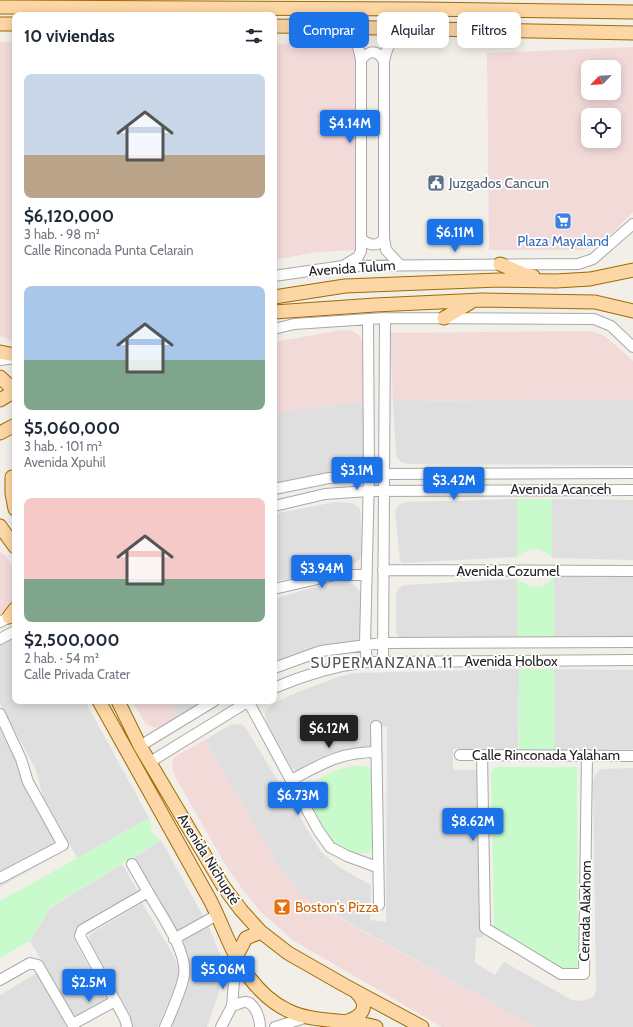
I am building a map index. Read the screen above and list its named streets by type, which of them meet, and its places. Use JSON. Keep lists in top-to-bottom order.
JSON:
{
  "streets": {
    "main road": ["Avenida Tulum", "Avenida Nichupté"],
    "street": [
      "Avenida Acanceh",
      "Avenida Cozumel",
      "Avenida Holbox",
      "Calle Rinconada Yalaham",
      "Cerrada Alaxhom"
    ]
  },
  "crossings": [
    ["Calle Rinconada Yalaham", "Cerrada Alaxhom"]
  ],
  "districts": ["SUPERMANZANA 11"],
  "places": {
    "public building": ["Juzgados Cancun"],
    "supermarket": ["Plaza Mayaland"],
    "bar": ["Boston's Pizza"]
  },
  "north": "bottom left",
  "page": {
    "chip": ["Comprar", "Alquilar", "Filtros"],
    "heading": "10 viviendas",
    "list": [
      {
        "name": "$6,120,000",
        "note": "3 hab. · 98 m² · Calle Rinconada Punta Celarain"
      },
      {
        "name": "$5,060,000",
        "note": "3 hab. · 101 m² · Avenida Xpuhil"
      },
      {
        "name": "$2,500,000",
        "note": "2 hab. · 54 m² · Calle Privada Crater"
      }
    ],
    "price": [
      "$4.14M",
      "$6.11M",
      "$3.1M",
      "$3.42M",
      "$3.94M",
      "$6.12M",
      "$6.73M",
      "$8.62M",
      "$5.06M",
      "$2.5M"
    ]
  }
}
